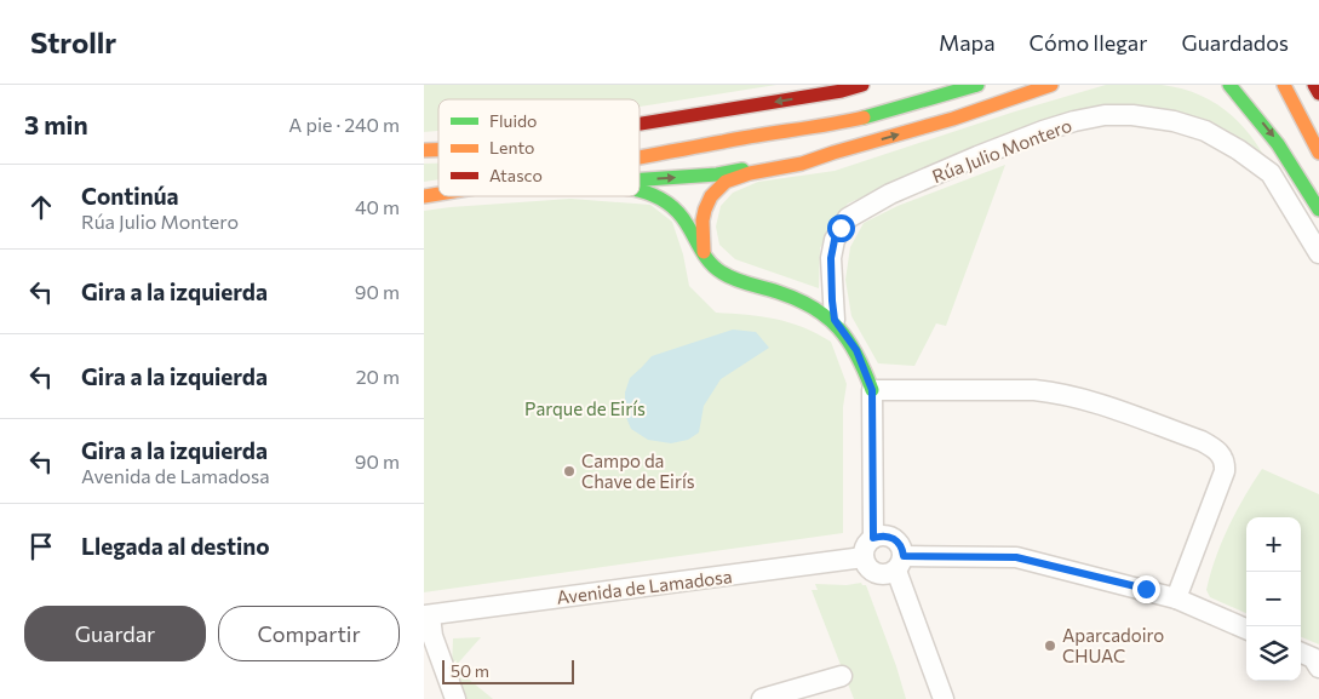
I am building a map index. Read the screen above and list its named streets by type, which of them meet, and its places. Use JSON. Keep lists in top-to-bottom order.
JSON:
{
  "streets": {
    "street": ["Rúa Julio Montero", "Avenida de Lamadosa"]
  },
  "parks": ["Parque de Eirís"],
  "places": ["Campo da Chave de Eirís", "Aparcadoiro CHUAC"],
  "legend": ["Fluido", "Lento", "Atasco"],
  "scale_bar": "50 m",
  "page": {
    "header": "Strollr",
    "nav": ["Mapa", "Cómo llegar", "Guardados"],
    "heading": ["3 min", "A pie · 240 m"],
    "list": [
      ["Continúa", "Rúa Julio Montero", "40 m"],
      ["Gira a la izquierda", "90 m"],
      ["Gira a la izquierda", "20 m"],
      ["Gira a la izquierda", "Avenida de Lamadosa", "90 m"],
      "Llegada al destino"
    ],
    "map_buttons": ["+", "−"],
    "buttons": ["Guardar", "Compartir"],
    "scale": "50 m"
  }
}
